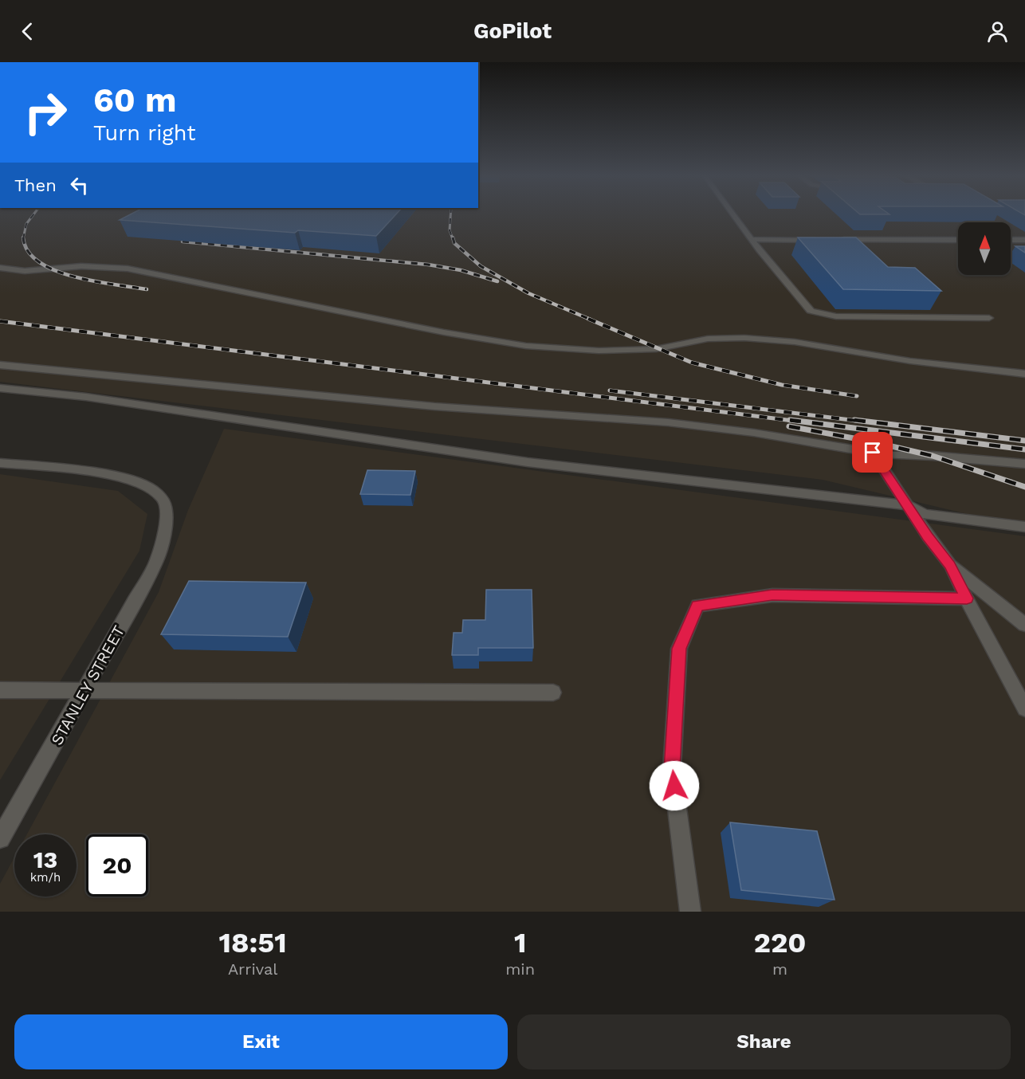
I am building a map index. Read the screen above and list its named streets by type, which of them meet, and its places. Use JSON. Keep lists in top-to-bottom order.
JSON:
{
  "streets": {
    "street": ["STANLEY STREET"]
  },
  "north": "top",
  "page": {
    "header": "GoPilot",
    "turn": ["60 m", "Turn right"],
    "then": "Then",
    "speed": "13 km/h",
    "limit": "20",
    "eta": [
      "18:51",
      "Arrival",
      "1",
      "min",
      "220",
      "m"
    ],
    "buttons": ["Exit", "Share"]
  }
}
